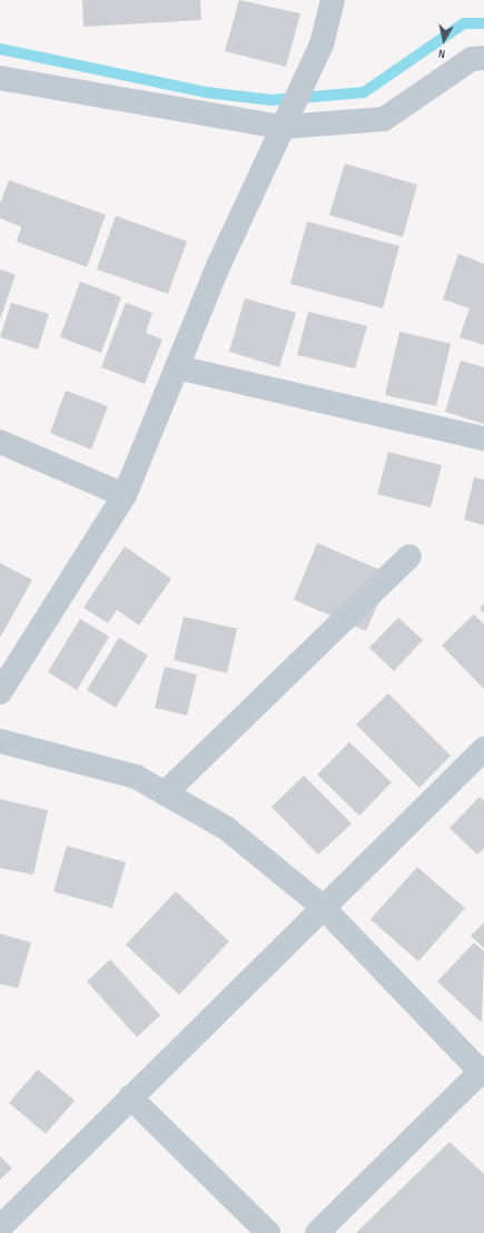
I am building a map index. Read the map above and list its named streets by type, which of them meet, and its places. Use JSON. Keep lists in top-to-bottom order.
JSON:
{
  "north": "bottom"
}
